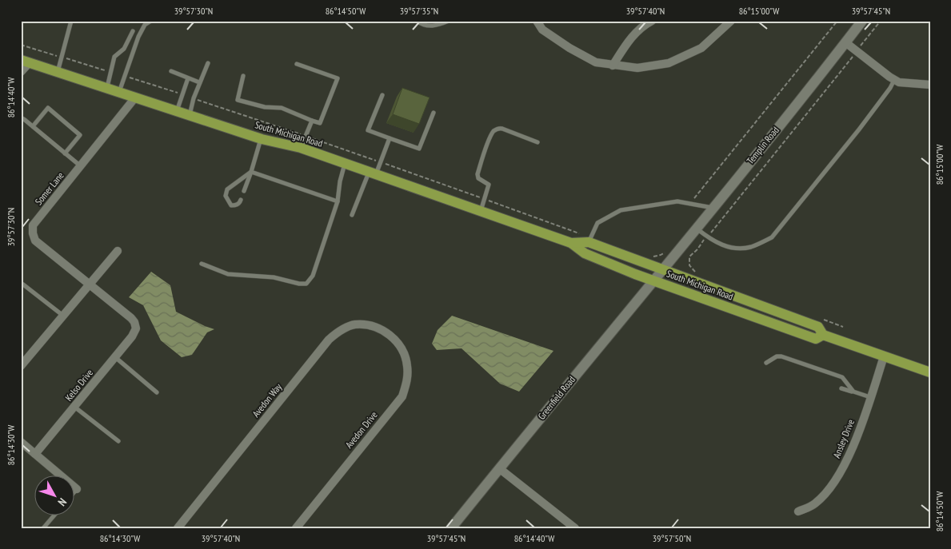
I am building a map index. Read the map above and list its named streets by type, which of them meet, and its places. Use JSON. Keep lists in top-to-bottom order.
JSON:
{
  "streets": {
    "main road": ["South Michigan Road"],
    "street": [
      "Templin Road",
      "Somer Lane",
      "Kelso Drive",
      "Greenfield Road",
      "Avedon Way",
      "Avedon Drive",
      "Ansley Drive"
    ]
  },
  "crossings": [
    ["South Michigan Road", "Templin Road"],
    ["South Michigan Road", "Somer Lane"],
    ["South Michigan Road", "Greenfield Road"],
    ["South Michigan Road", "Ansley Drive"],
    ["Templin Road", "Greenfield Road"],
    ["Somer Lane", "Kelso Drive"],
    ["Avedon Way", "Avedon Drive"]
  ],
  "north": "bottom right",
  "coordinates": [
    "39°57'30\"N",
    "86°14'50\"W",
    "39°57'35\"N",
    "39°57'40\"N",
    "86°15'00\"W",
    "39°57'45\"N",
    "86°14'40\"W",
    "86°14'30\"W",
    "39°57'50\"N"
  ]
}
